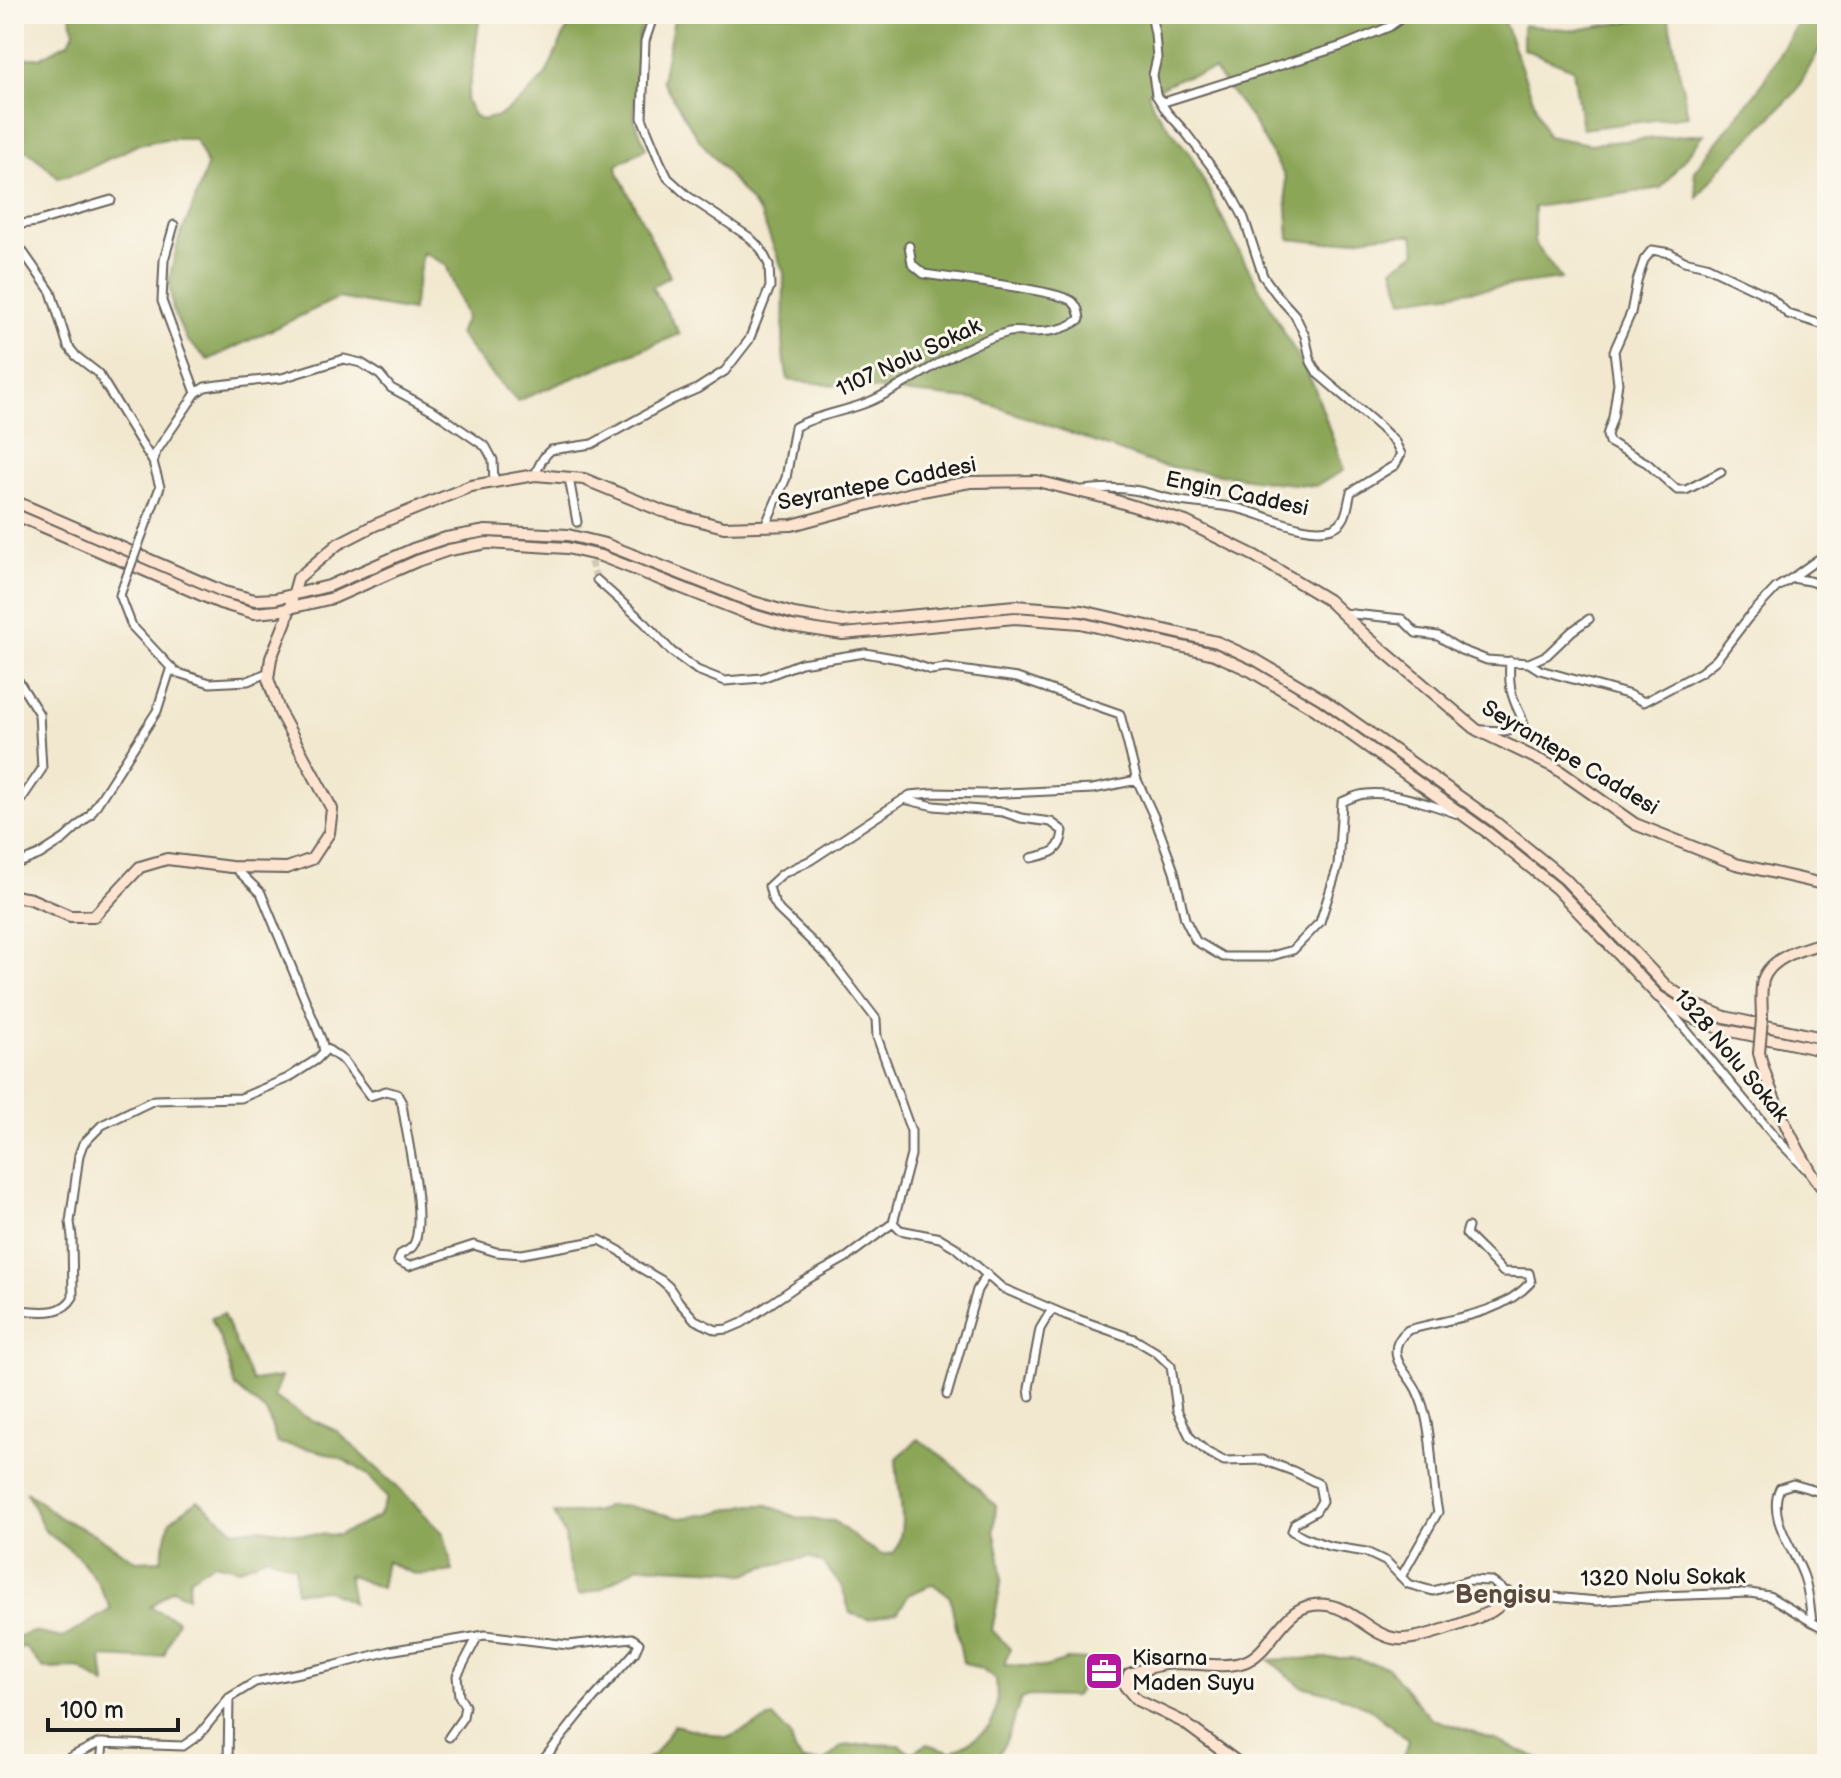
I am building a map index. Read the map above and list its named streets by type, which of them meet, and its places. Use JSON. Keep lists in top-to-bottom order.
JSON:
{
  "streets": {
    "main road": ["Seyrantepe Caddesi"],
    "street": [
      "1107 Nolu Sokak",
      "Engin Caddesi",
      "1328 Nolu Sokak",
      "1320 Nolu Sokak"
    ]
  },
  "crossings": [
    ["1107 Nolu Sokak", "Seyrantepe Caddesi"],
    ["Seyrantepe Caddesi", "Engin Caddesi"]
  ],
  "districts": ["Bengisu"],
  "places": {
    "office": ["Kisarna Maden Suyu"]
  },
  "scale_bar": "100 m"
}
